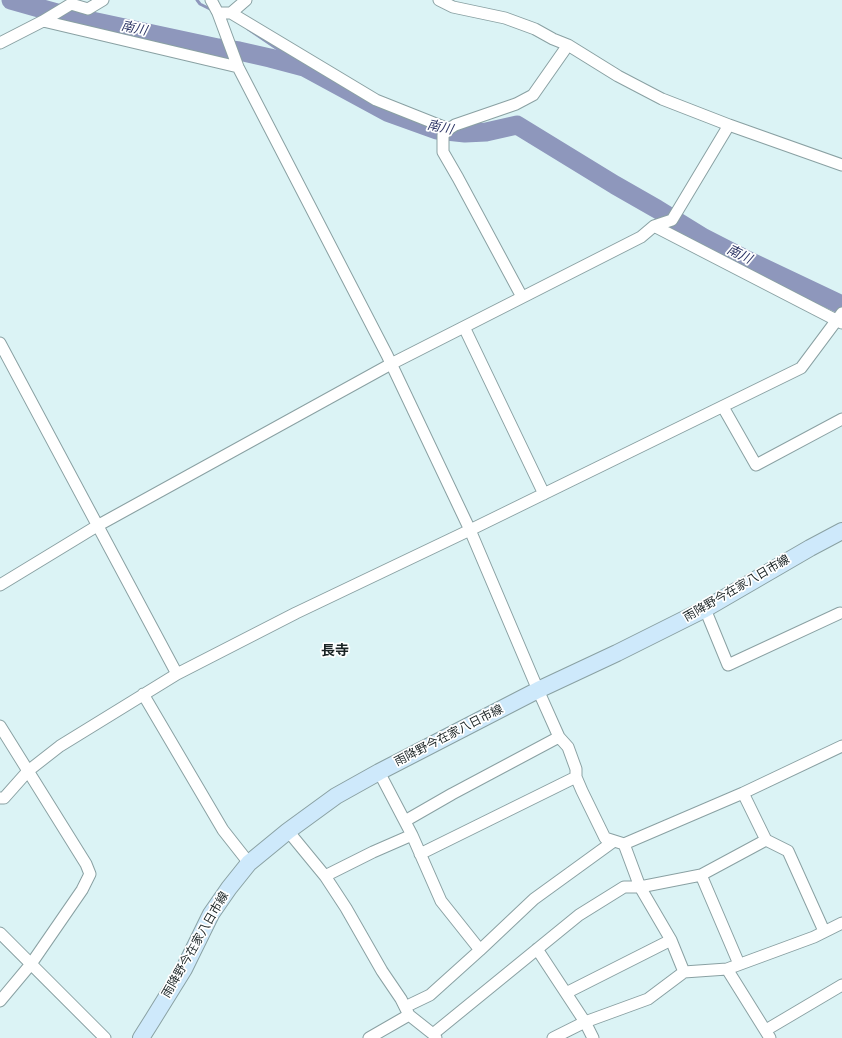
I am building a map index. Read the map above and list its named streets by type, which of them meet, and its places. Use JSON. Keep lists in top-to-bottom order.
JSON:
{
  "streets": {
    "main road": ["雨降野今在家八日市線"]
  },
  "districts": ["長寺"],
  "water": ["南川"]
}
